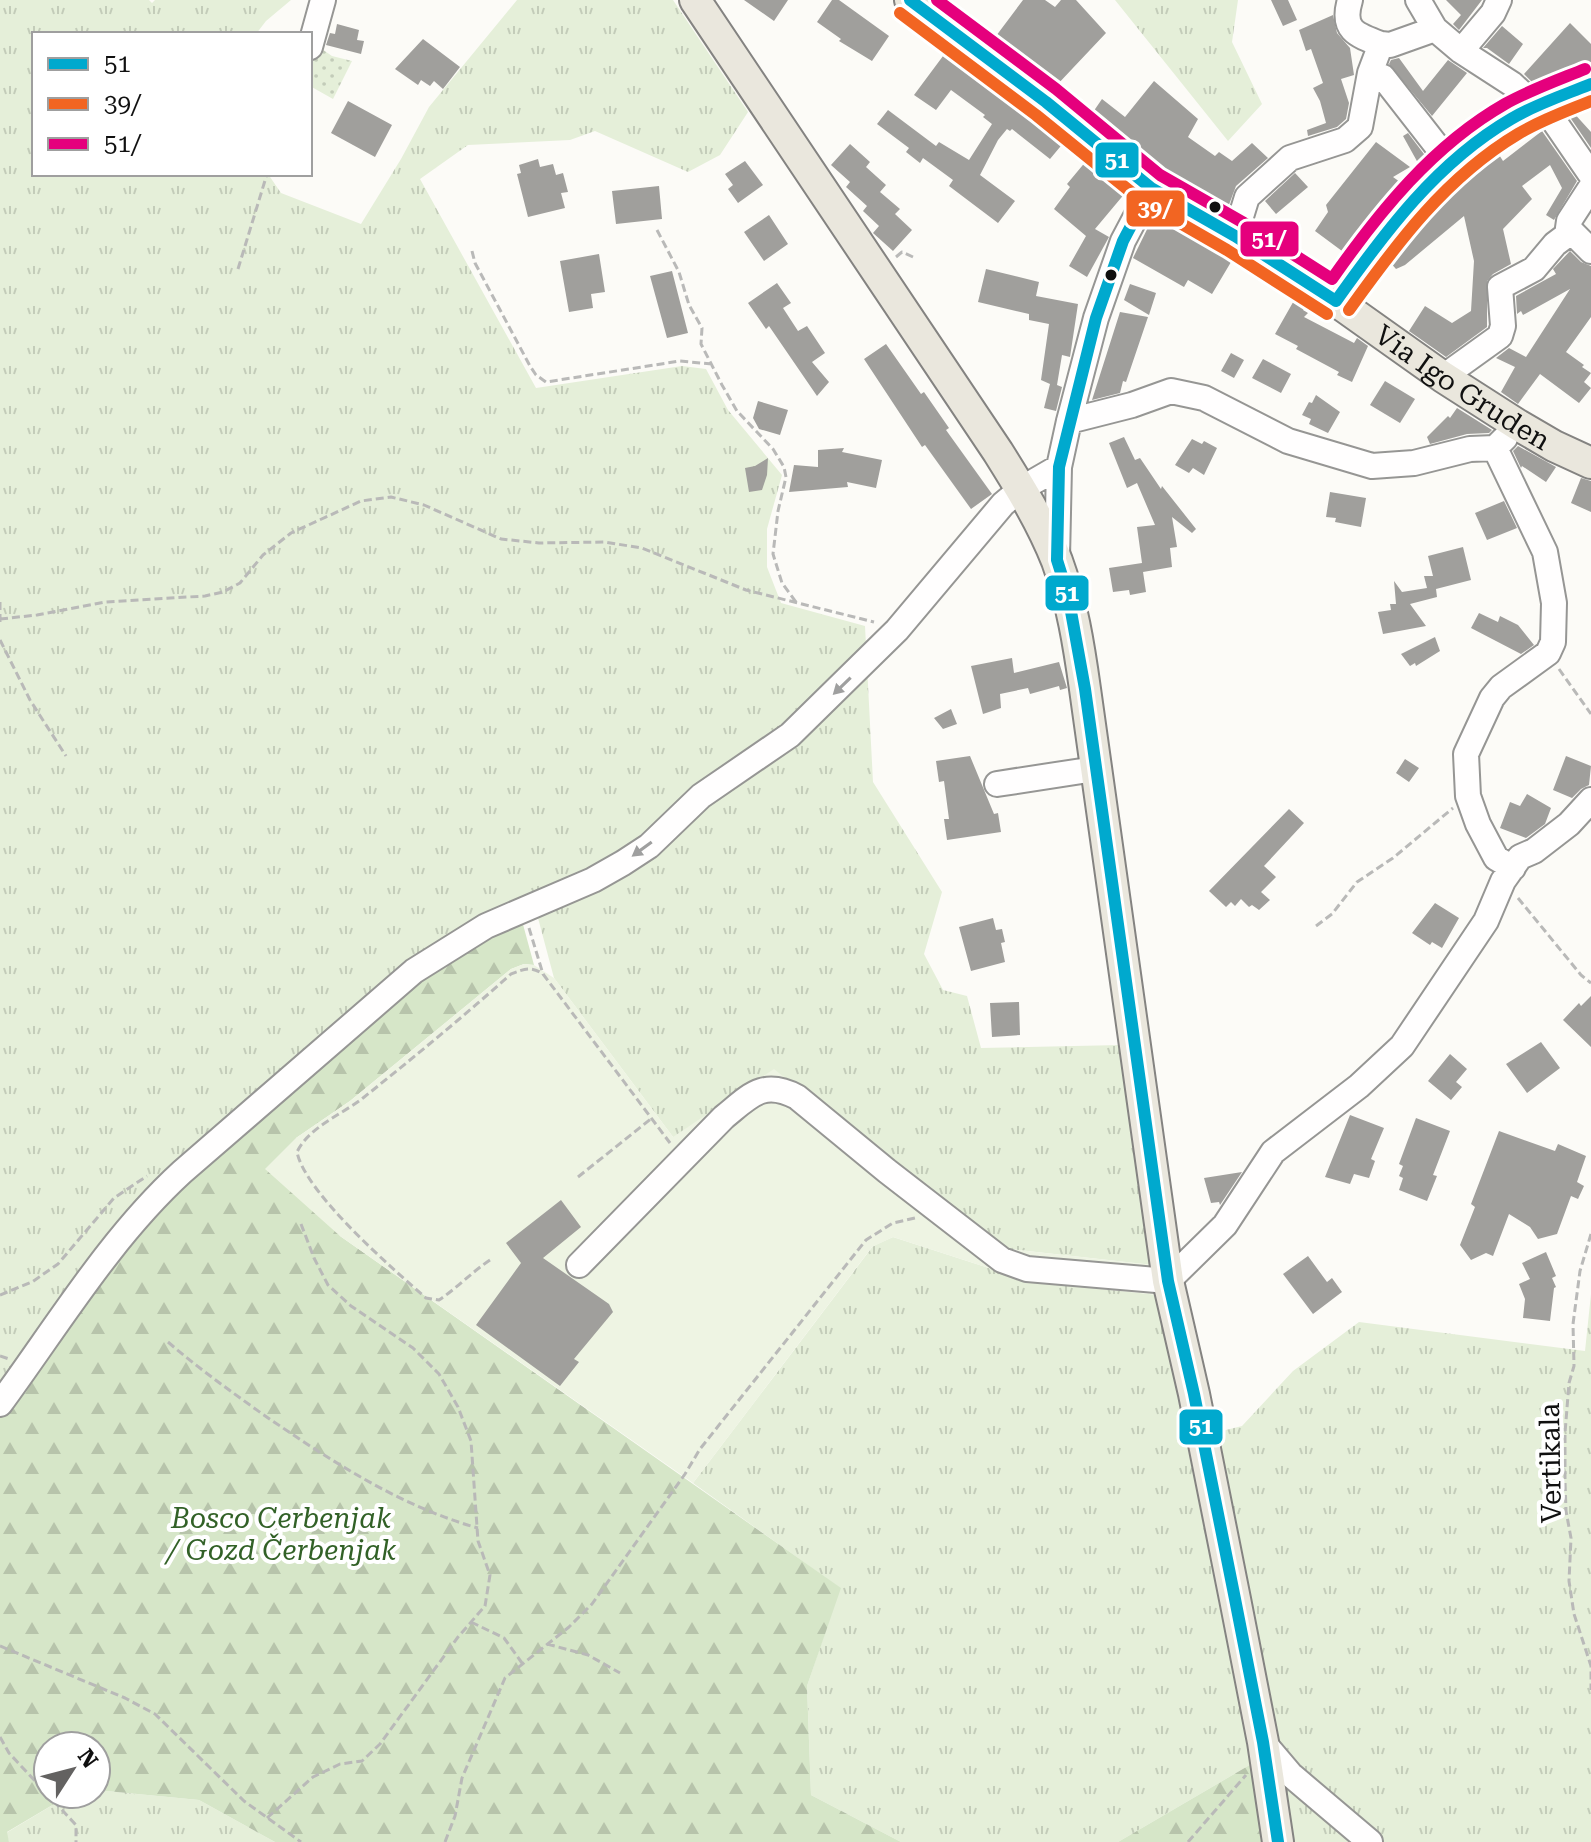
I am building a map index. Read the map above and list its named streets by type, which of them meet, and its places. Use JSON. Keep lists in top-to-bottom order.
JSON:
{
  "streets": {
    "main road": ["Via Igo Gruden"],
    "path": ["Vertikala"]
  },
  "parks": ["Bosco Cerbenjak / Gozd Čerbenjak"],
  "lines": ["transit line 51", "transit line 51/", "transit line 39/"],
  "legend": ["51", "39/", "51/"],
  "north": "top right"
}
